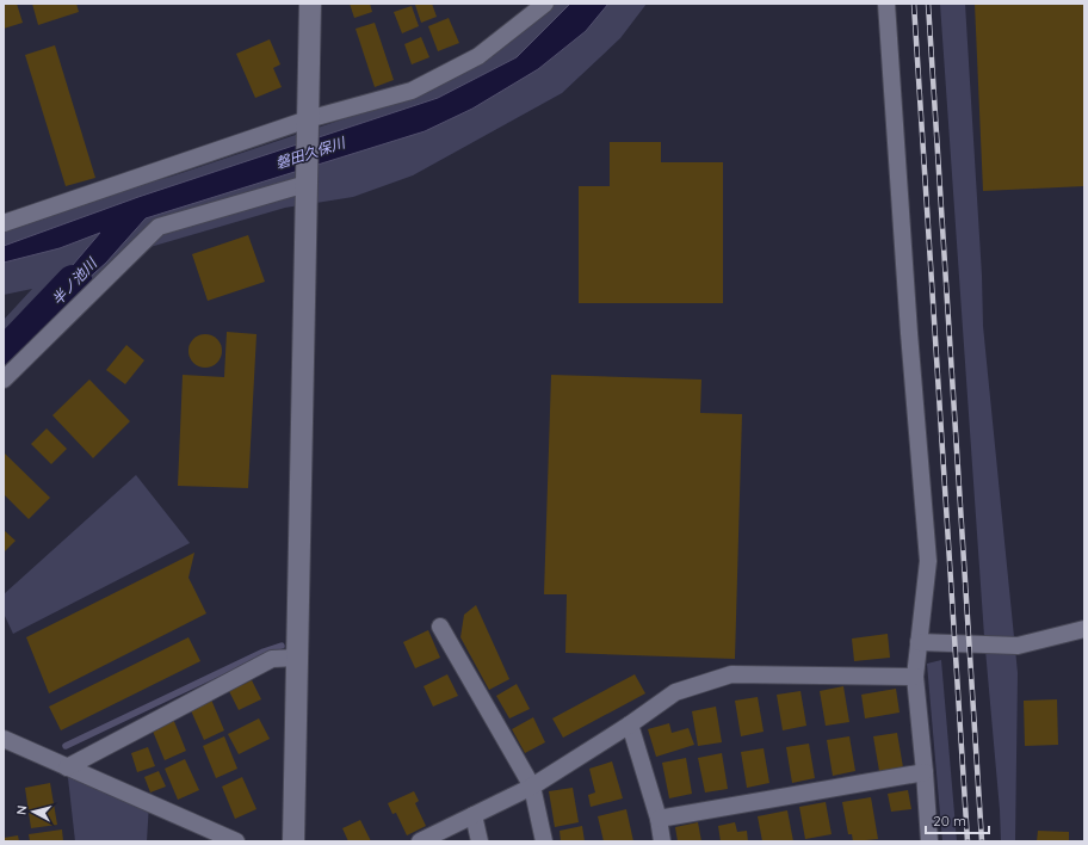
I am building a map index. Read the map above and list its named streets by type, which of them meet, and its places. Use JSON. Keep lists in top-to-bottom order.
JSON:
{
  "water": ["磐田久保川", "半ノ池川"],
  "scale_bar": "20 m",
  "north": "left"
}
